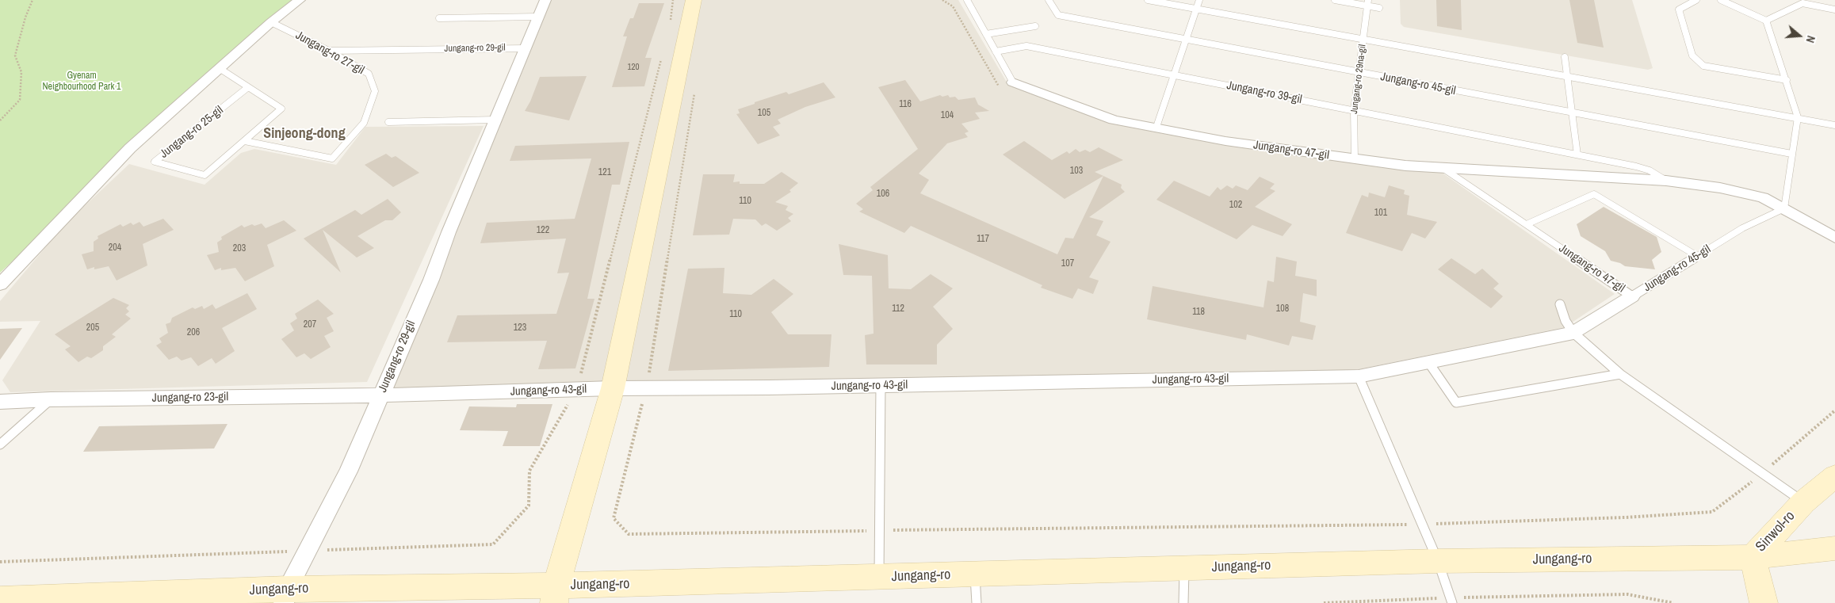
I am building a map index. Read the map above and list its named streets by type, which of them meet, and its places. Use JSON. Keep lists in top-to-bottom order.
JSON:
{
  "streets": {
    "main road": ["Sinwol-ro", "Jungang-ro"],
    "street": [
      "Jungang-ro 29-gil",
      "Jungang-ro 45-gil",
      "Jungang-ro 47-gil",
      "Jungang-ro 43-gil",
      "Jungang-ro 23-gil"
    ],
    "lane": [
      "Jungang-ro 27-gil",
      "Jungang-ro 29na-gil",
      "Jungang-ro 39-gil",
      "Jungang-ro 25-gil"
    ]
  },
  "crossings": [
    ["Jungang-ro 29-gil", "Jungang-ro 27-gil"],
    ["Jungang-ro 29-gil", "Jungang-ro 43-gil"],
    ["Jungang-ro 29-gil", "Jungang-ro 23-gil"],
    ["Jungang-ro 29-gil", "Jungang-ro"],
    ["Jungang-ro 27-gil", "Jungang-ro 25-gil"],
    ["Jungang-ro 29na-gil", "Jungang-ro 45-gil"],
    ["Jungang-ro 29na-gil", "Jungang-ro 39-gil"],
    ["Jungang-ro 29na-gil", "Jungang-ro 47-gil"],
    ["Jungang-ro 45-gil", "Jungang-ro 47-gil"],
    ["Jungang-ro 45-gil", "Jungang-ro 43-gil"],
    ["Jungang-ro 39-gil", "Jungang-ro 47-gil"],
    ["Jungang-ro 43-gil", "Jungang-ro 23-gil"],
    ["Sinwol-ro", "Jungang-ro"]
  ],
  "districts": ["Sinjeong-dong"],
  "parks": ["Gyenam Neighbourhood Park 1"],
  "house_numbers": [
    "120",
    "116",
    "105",
    "104",
    "103",
    "121",
    "106",
    "110",
    "102",
    "101",
    "122",
    "117",
    "204",
    "203",
    "107",
    "112",
    "108",
    "118",
    "110",
    "207",
    "205",
    "123",
    "206"
  ],
  "north": "right"
}
